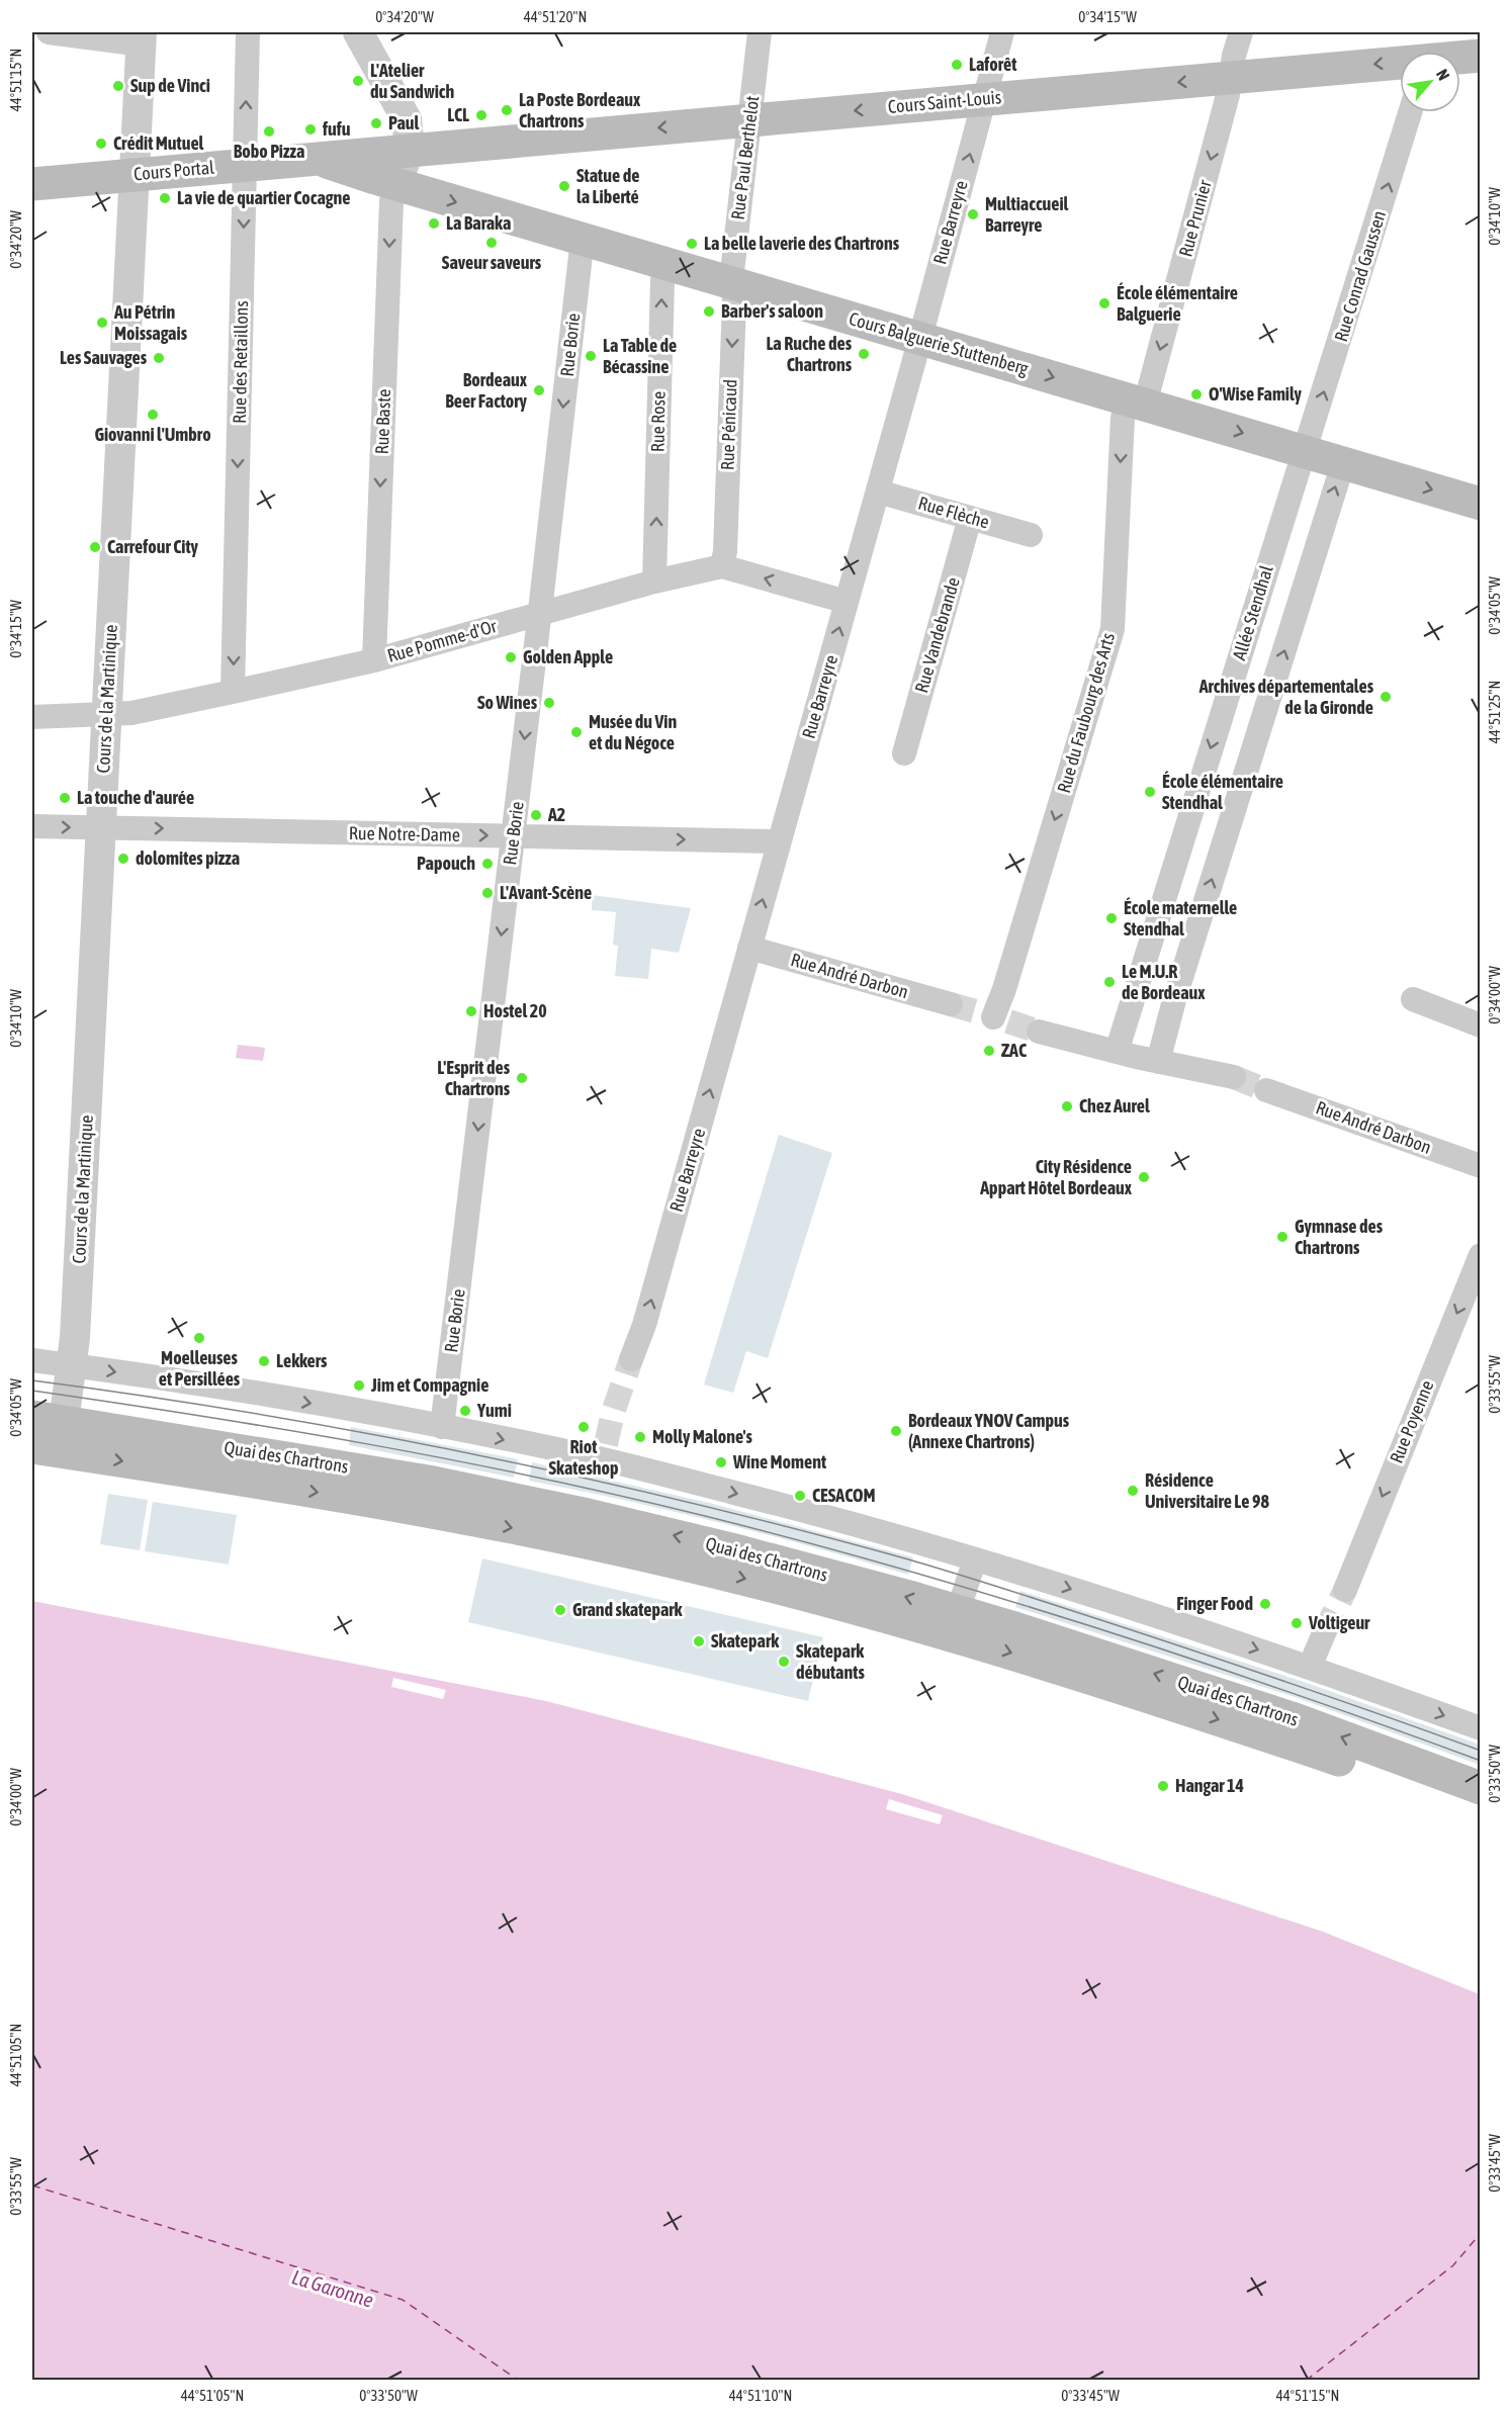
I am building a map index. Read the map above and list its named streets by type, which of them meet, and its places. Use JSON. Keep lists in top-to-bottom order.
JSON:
{
  "streets": {
    "main road": [
      "Cours Saint-Louis",
      "Cours Portal",
      "Cours Balguerie Stuttenberg",
      "Quai des Chartrons"
    ],
    "street": [
      "Rue Paul Berthelot",
      "Rue Prunier",
      "Rue Barreyre",
      "Rue Conrad Gaussen",
      "Rue Borie",
      "Rue des Retaillons",
      "Rue Baste",
      "Rue Rose",
      "Rue Pénicaud",
      "Rue Flèche",
      "Allée Stendhal",
      "Rue Vandebrande",
      "Rue Pomme-d'Or",
      "Cours de la Martinique",
      "Rue du Faubourg des Arts",
      "Rue Notre-Dame",
      "Rue André Darbon",
      "Rue Poyenne"
    ]
  },
  "crossings": [
    ["Cours Saint-Louis", "Rue Paul Berthelot"],
    ["Cours Saint-Louis", "Cours Portal"],
    ["Cours Saint-Louis", "Rue Prunier"],
    ["Cours Saint-Louis", "Rue Barreyre"],
    ["Rue Paul Berthelot", "Cours Balguerie Stuttenberg"],
    ["Rue Paul Berthelot", "Rue Pénicaud"],
    ["Cours Portal", "Cours Balguerie Stuttenberg"],
    ["Cours Portal", "Rue des Retaillons"],
    ["Cours Portal", "Rue Baste"],
    ["Cours Portal", "Cours de la Martinique"],
    ["Rue Prunier", "Cours Balguerie Stuttenberg"],
    ["Rue Prunier", "Rue du Faubourg des Arts"],
    ["Rue Barreyre", "Cours Balguerie Stuttenberg"],
    ["Rue Barreyre", "Rue Flèche"],
    ["Rue Barreyre", "Rue Pomme-d'Or"],
    ["Rue Barreyre", "Rue Notre-Dame"],
    ["Rue Barreyre", "Rue André Darbon"],
    ["Rue Conrad Gaussen", "Cours Balguerie Stuttenberg"],
    ["Rue Conrad Gaussen", "Allée Stendhal"],
    ["Cours Balguerie Stuttenberg", "Rue Borie"],
    ["Cours Balguerie Stuttenberg", "Rue Baste"],
    ["Cours Balguerie Stuttenberg", "Rue Rose"],
    ["Cours Balguerie Stuttenberg", "Rue Pénicaud"],
    ["Cours Balguerie Stuttenberg", "Allée Stendhal"],
    ["Cours Balguerie Stuttenberg", "Rue du Faubourg des Arts"],
    ["Rue Borie", "Rue Pomme-d'Or"],
    ["Rue Borie", "Rue Notre-Dame"],
    ["Rue des Retaillons", "Rue Pomme-d'Or"],
    ["Rue Baste", "Rue Pomme-d'Or"],
    ["Rue Rose", "Rue Pomme-d'Or"],
    ["Rue Pénicaud", "Rue Pomme-d'Or"],
    ["Rue Flèche", "Rue Vandebrande"],
    ["Rue Pomme-d'Or", "Cours de la Martinique"],
    ["Cours de la Martinique", "Rue Notre-Dame"],
    ["Cours de la Martinique", "Quai des Chartrons"]
  ],
  "one_way": [
    "Cours Saint-Louis",
    "Rue Prunier",
    "Rue Barreyre",
    "Rue Conrad Gaussen",
    "Cours Balguerie Stuttenberg",
    "Rue Borie",
    "Rue Baste",
    "Rue Rose",
    "Rue Pénicaud",
    "Rue Notre-Dame",
    "Rue Poyenne"
  ],
  "water": ["La Garonne"],
  "places": [
    "Laforêt",
    "L'Atelier du Sandwich",
    "Sup de Vinci",
    "La Poste Bordeaux Chartrons",
    "LCL",
    "Paul",
    "fufu",
    "Bobo Pizza",
    "Crédit Mutuel",
    "Statue de la Liberté",
    "La vie de quartier Cocagne",
    "Multiaccueil Barreyre",
    "La Baraka",
    "Saveur saveurs",
    "La belle laverie des Chartrons",
    "École élémentaire Balguerie",
    "Barber's saloon",
    "Au Pétrin Moissagais",
    "La Ruche des Chartrons",
    "La Table de Bécassine",
    "Les Sauvages",
    "Bordeaux Beer Factory",
    "O'Wise Family",
    "Giovanni l'Umbro",
    "Carrefour City",
    "Golden Apple",
    "Archives départementales de la Gironde",
    "So Wines",
    "Musée du Vin et du Négoce",
    "École élémentaire Stendhal",
    "La touche d'aurée",
    "A2",
    "dolomites pizza",
    "Papouch",
    "L'Avant-Scène",
    "École maternelle Stendhal",
    "Le M.U.R de Bordeaux",
    "Hostel 20",
    "ZAC",
    "L'Esprit des Chartrons",
    "Chez Aurel",
    "City Résidence Appart Hôtel Bordeaux",
    "Gymnase des Chartrons",
    "Moelleuses et Persillées",
    "Lekkers",
    "Jim et Compagnie",
    "Yumi",
    "Riot Skateshop",
    "Bordeaux YNOV Campus (Annexe Chartrons)",
    "Molly Malone's",
    "Wine Moment",
    "Résidence Universitaire Le 98",
    "CESACOM",
    "Finger Food",
    "Grand skatepark",
    "Voltigeur",
    "Skatepark",
    "Skatepark débutants",
    "Hangar 14"
  ],
  "north": "top right",
  "coordinates": [
    "0°34'20\"W",
    "44°51'20\"N",
    "0°34'15\"W",
    "44°51'15\"N",
    "0°34'10\"W",
    "0°34'05\"W",
    "44°51'25\"N",
    "0°34'00\"W",
    "0°33'55\"W",
    "0°33'50\"W",
    "44°51'05\"N",
    "0°33'45\"W",
    "44°51'10\"N"
  ]
}
